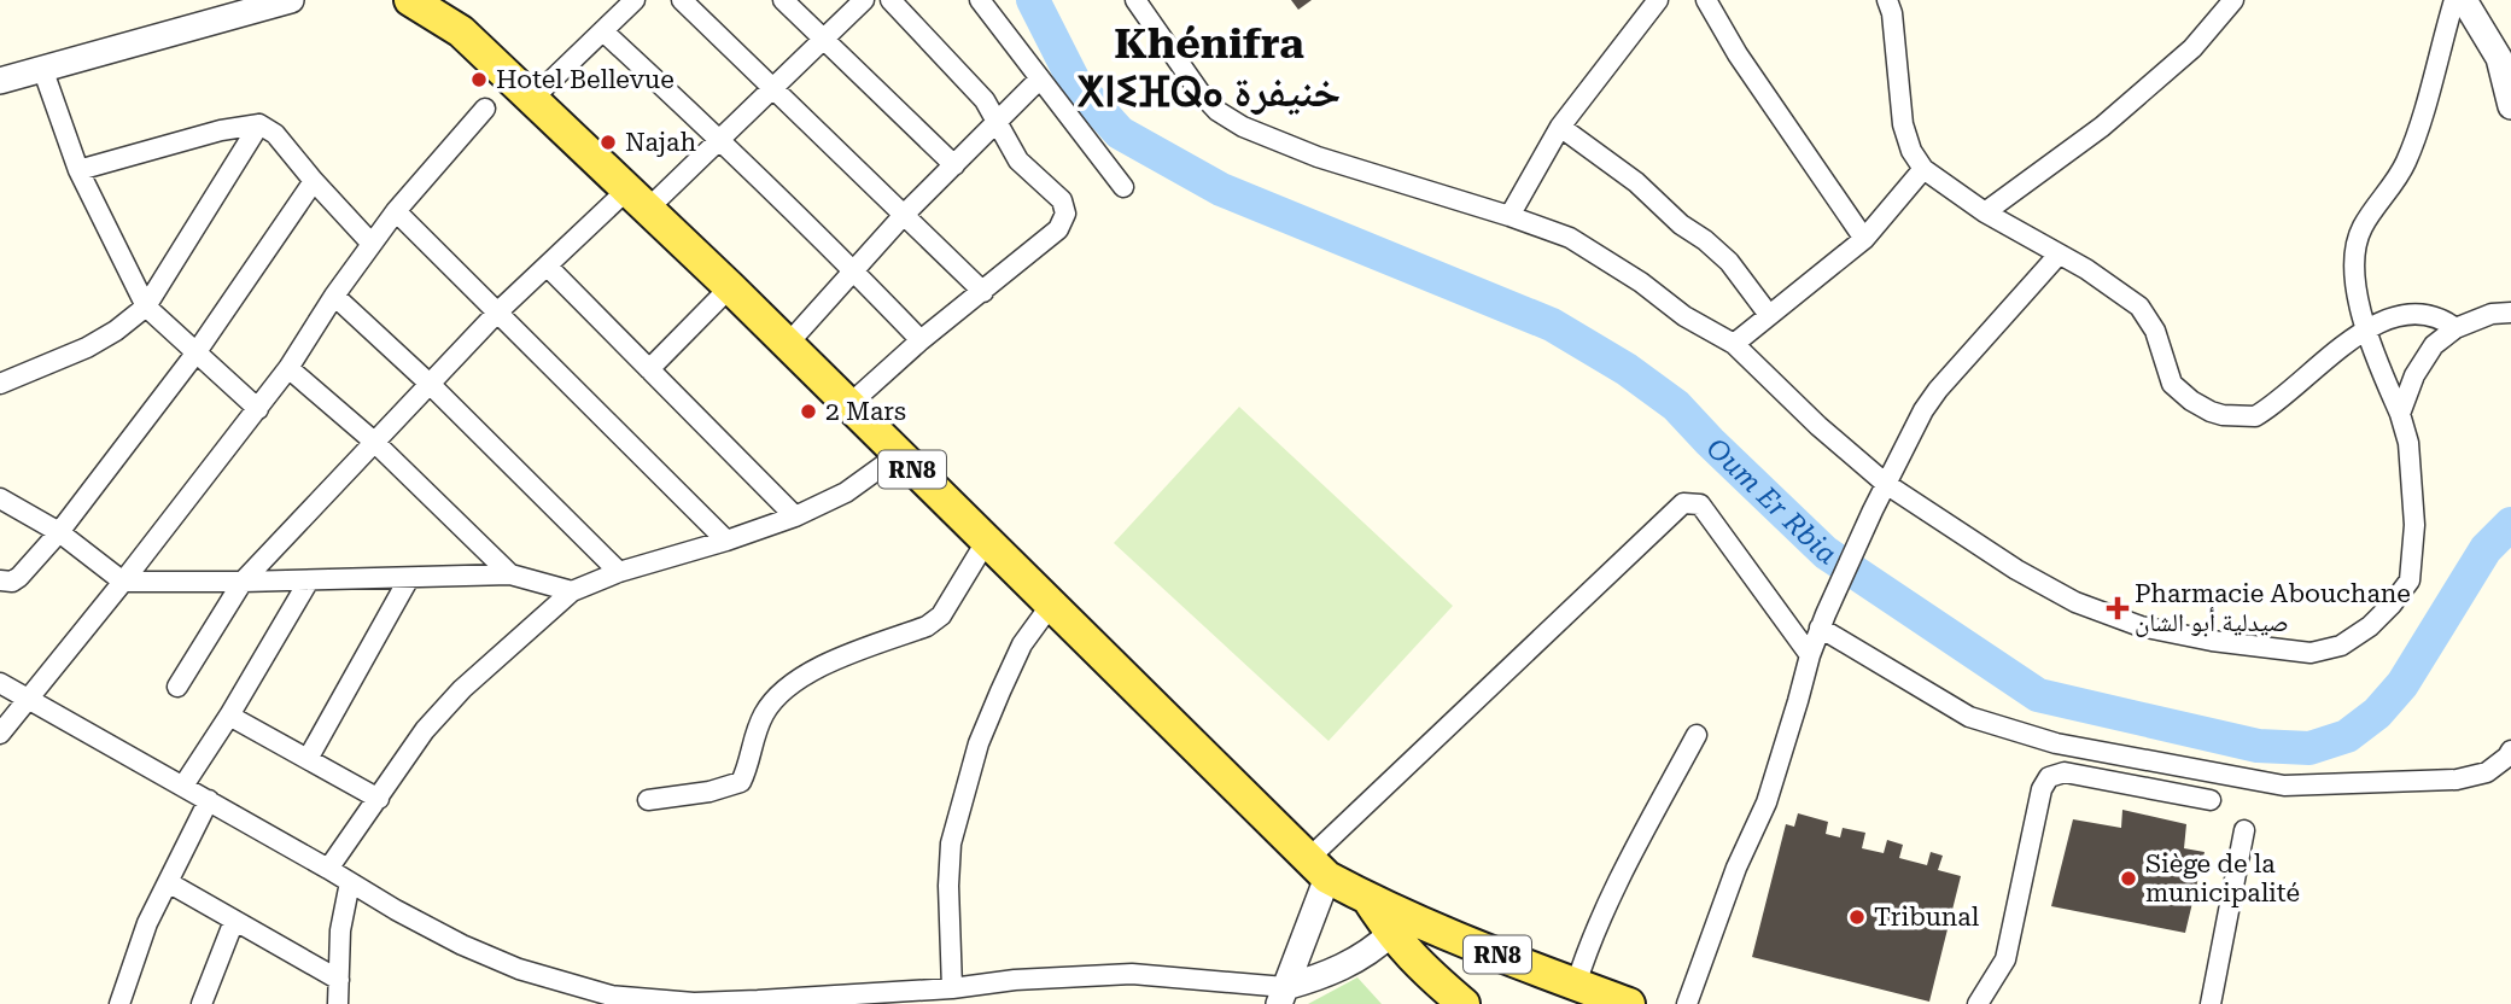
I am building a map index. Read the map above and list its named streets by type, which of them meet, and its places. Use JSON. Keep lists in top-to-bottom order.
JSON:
{
  "streets": {
    "main road": ["RN8"]
  },
  "districts": ["Khénifra ⵅⵏⵉⴼⵕⴰ خنيفرة"],
  "water": ["Oum Er Rbia"],
  "places": {
    "other": [
      "Hotel Bellevue",
      "Najah",
      "2 Mars",
      "Siège de la municipalité",
      "Tribunal"
    ],
    "health": ["Pharmacie Abouchane صيدلية أبو الشان"]
  }
}
